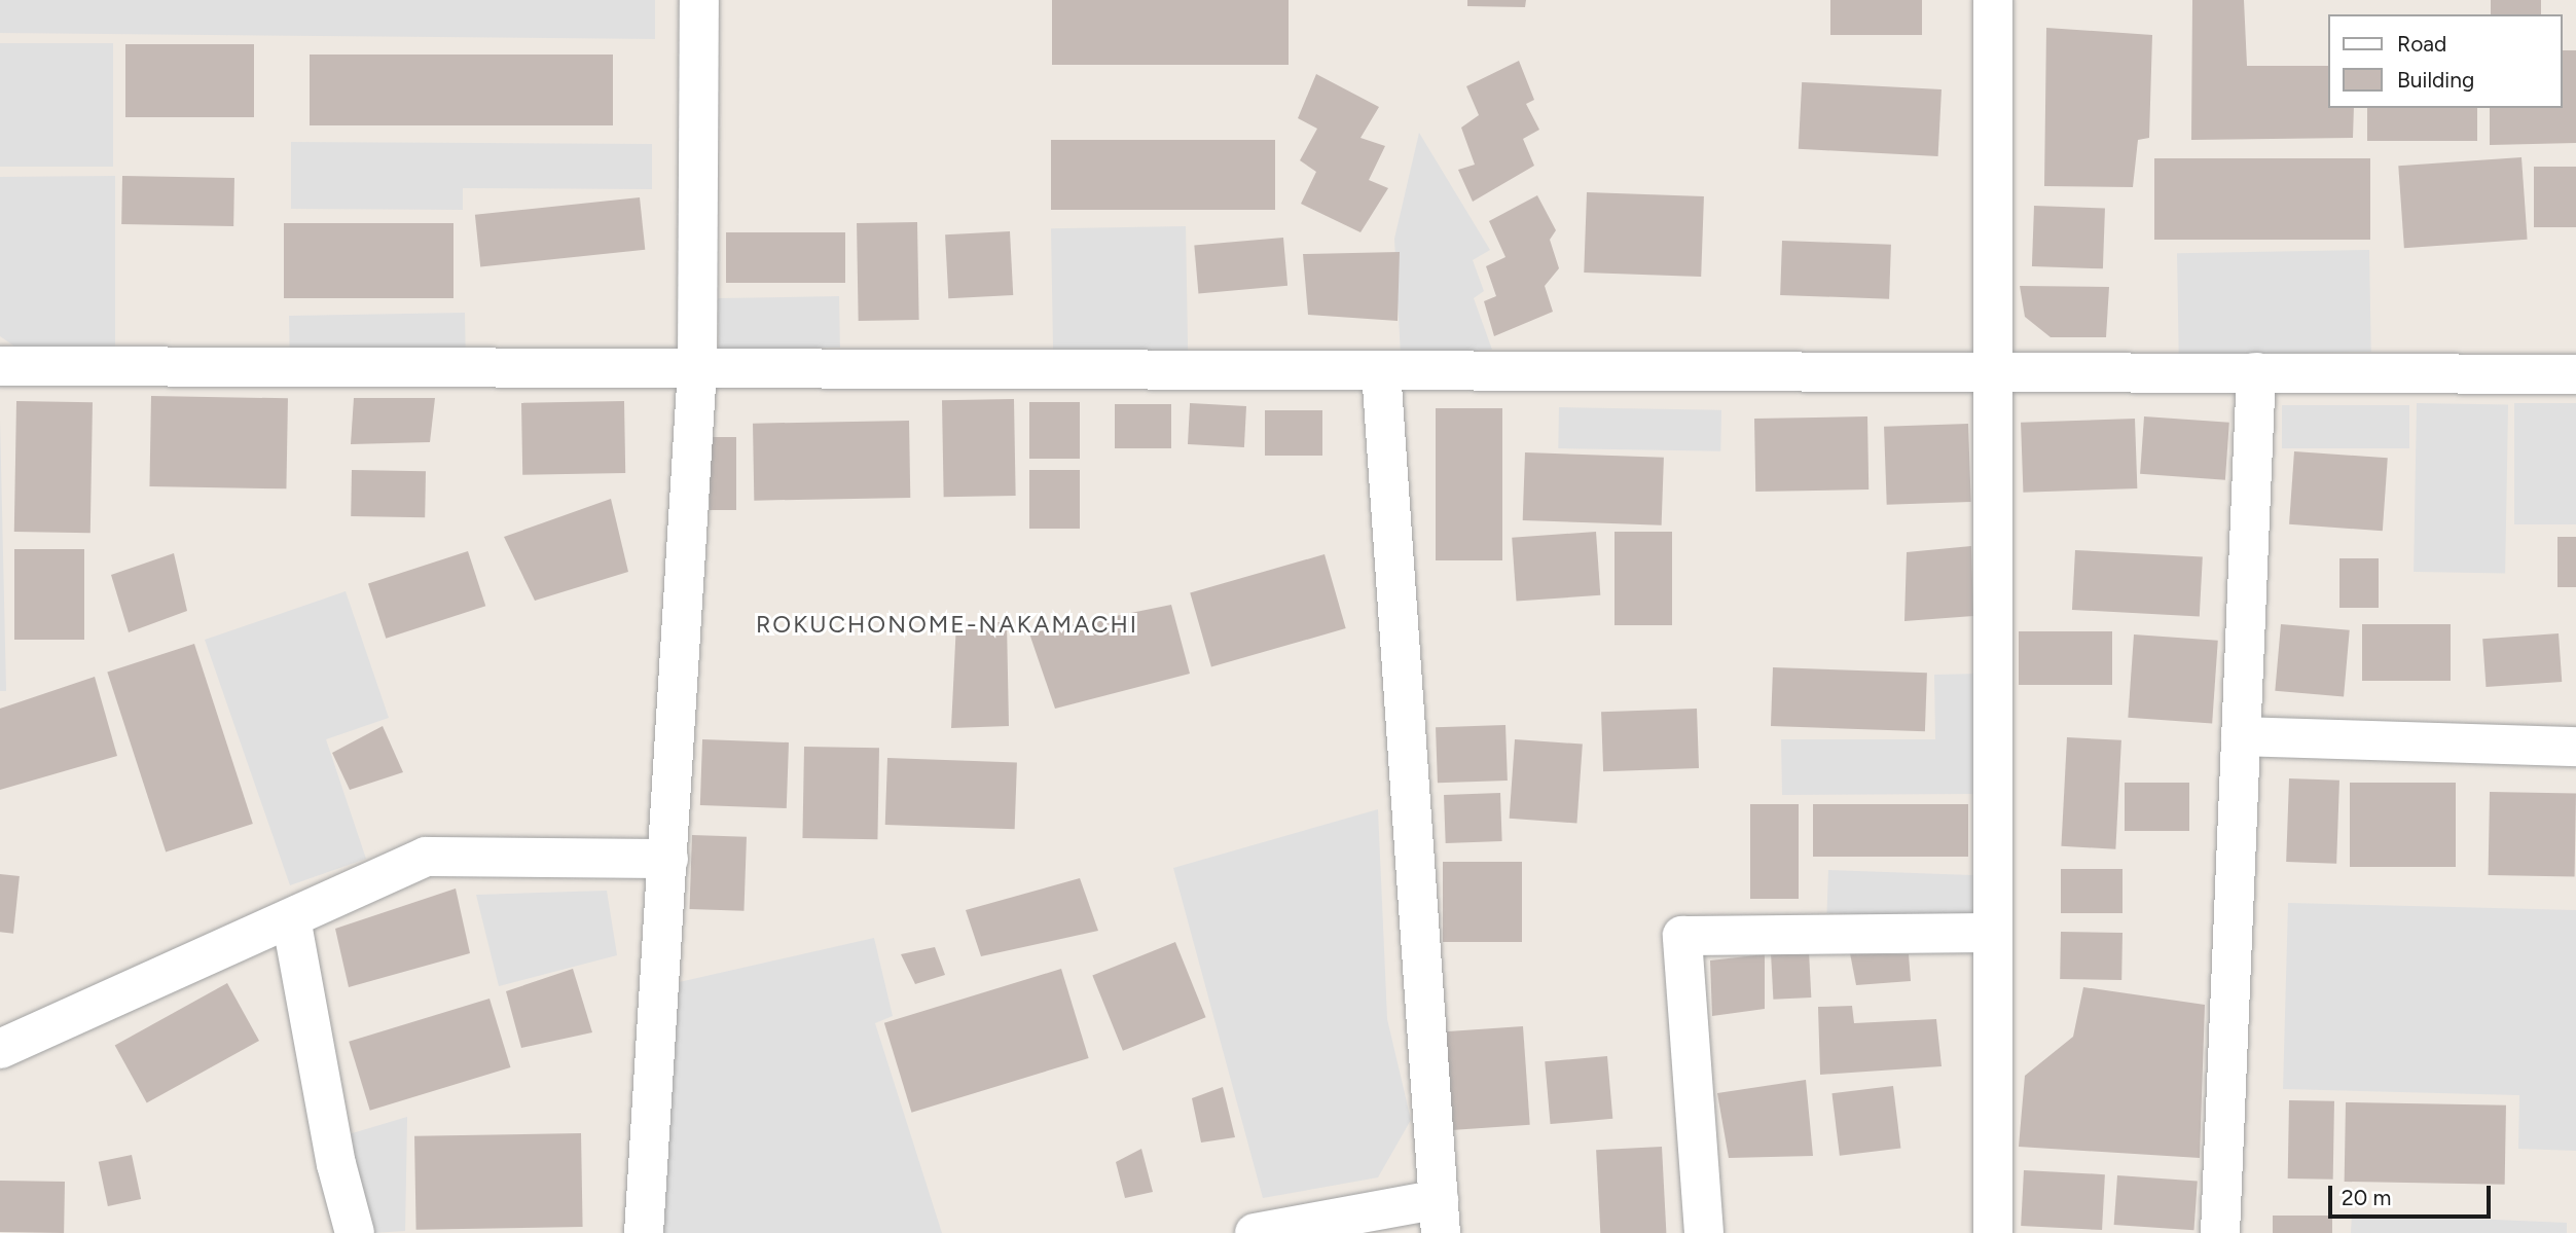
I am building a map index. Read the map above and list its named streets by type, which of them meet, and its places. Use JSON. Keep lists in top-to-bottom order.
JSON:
{
  "districts": ["ROKUCHONOME-NAKAMACHI"],
  "legend": ["Road", "Building"],
  "scale_bar": "20 m"
}
